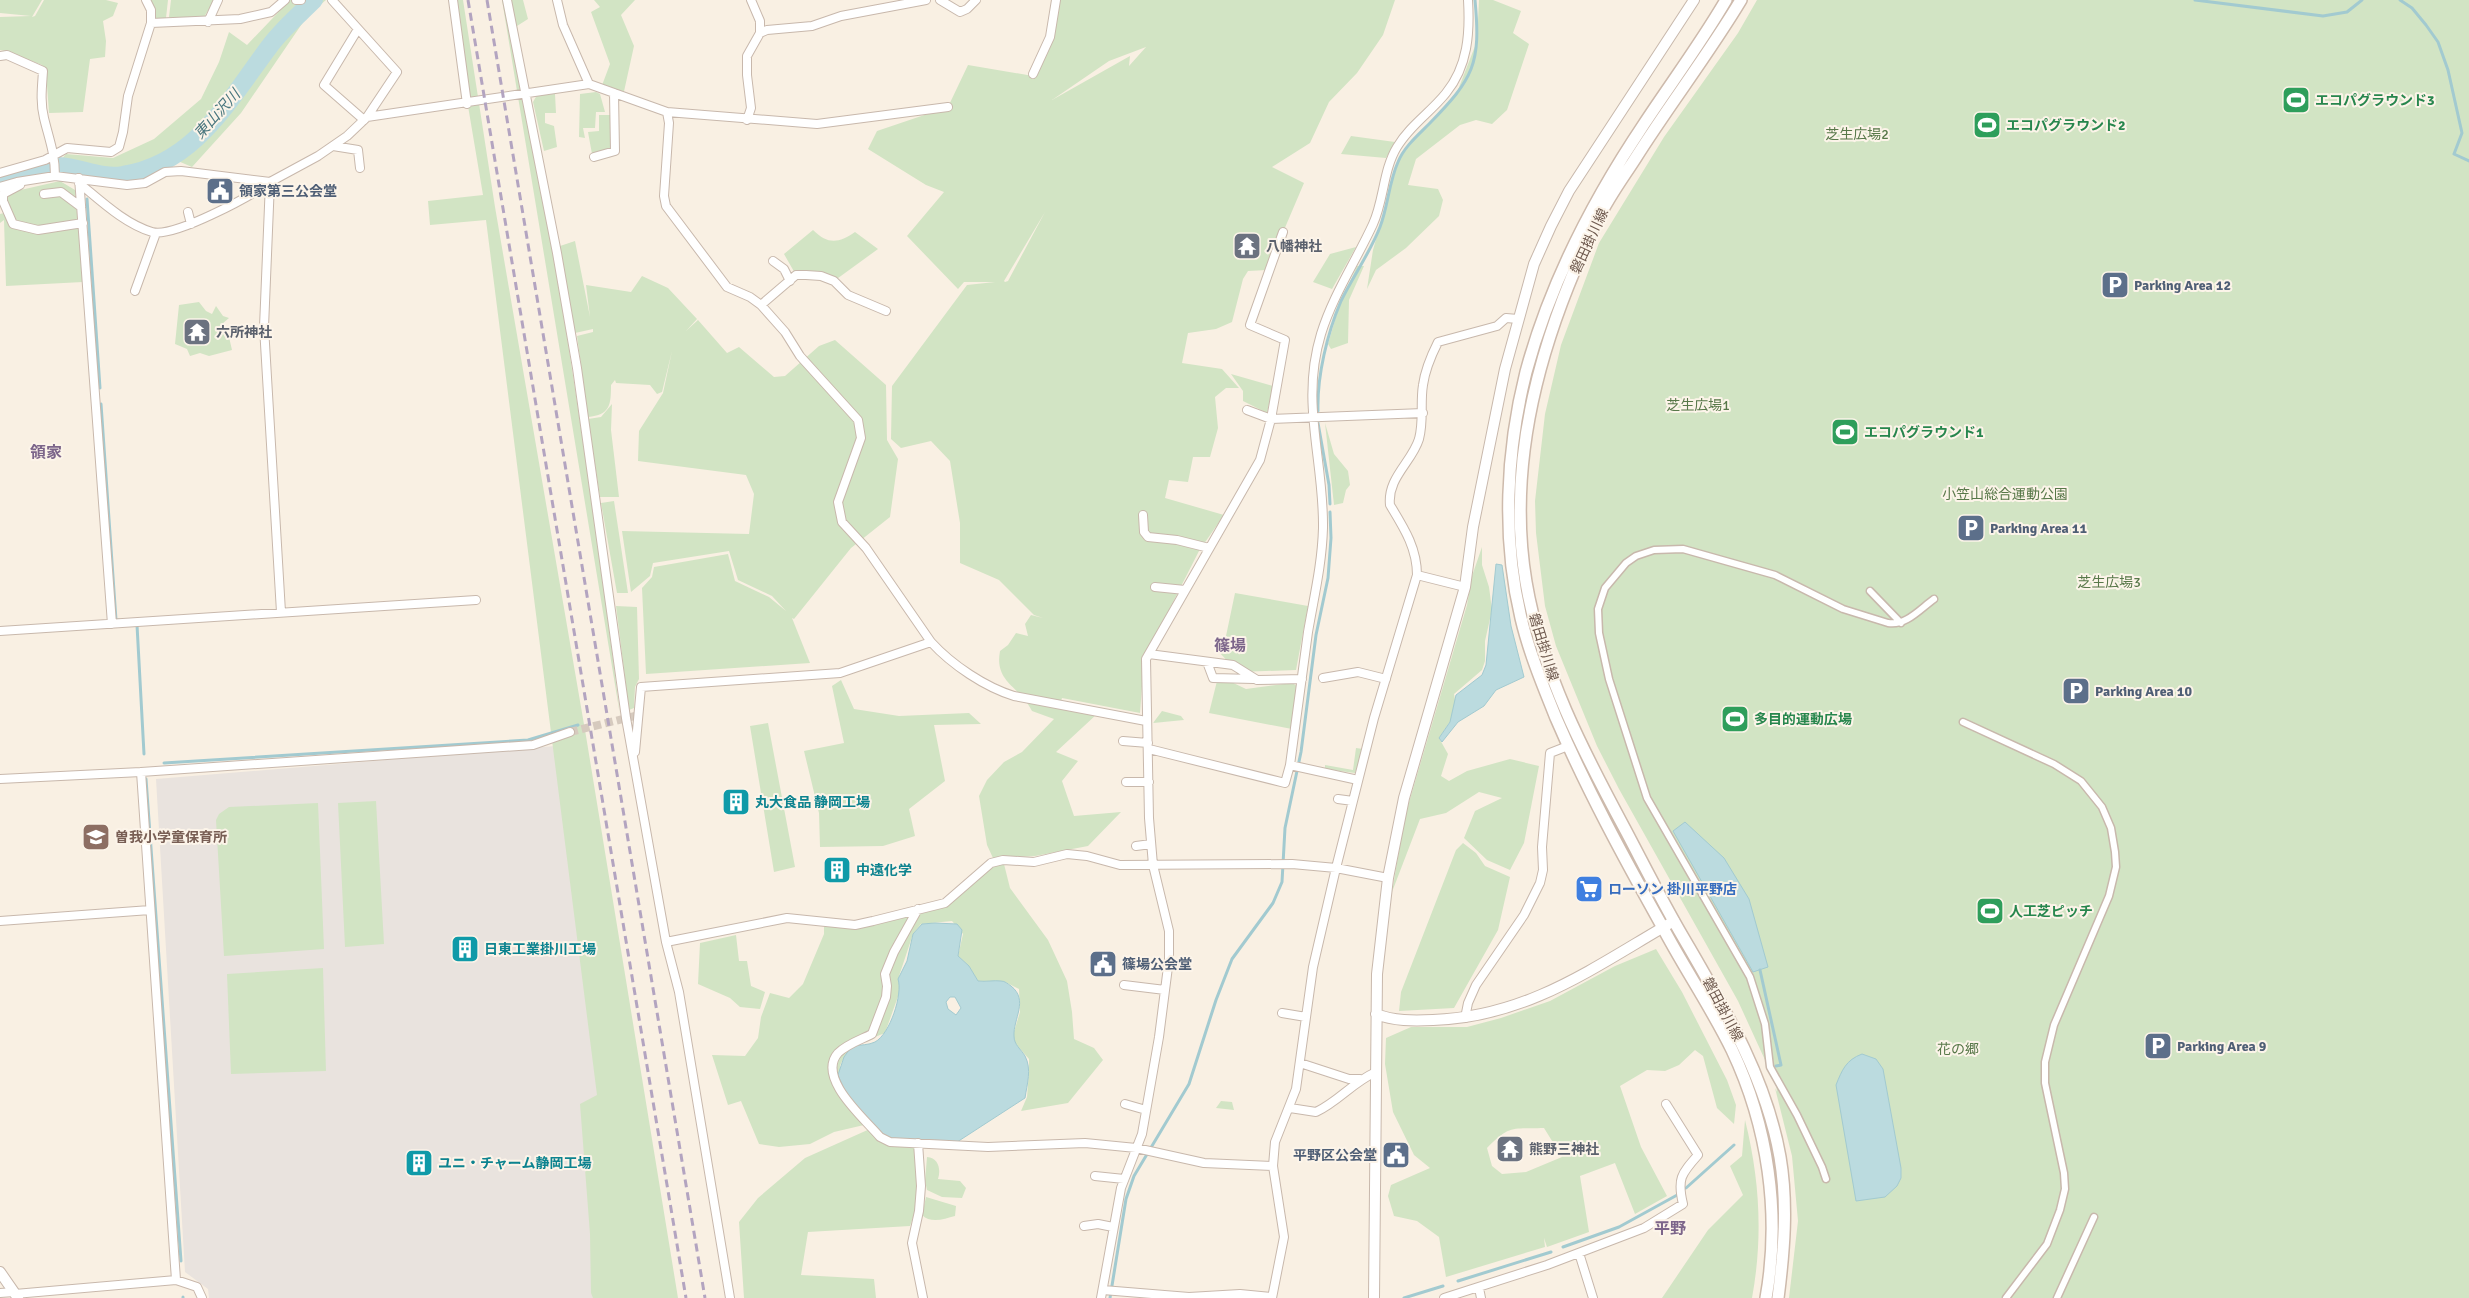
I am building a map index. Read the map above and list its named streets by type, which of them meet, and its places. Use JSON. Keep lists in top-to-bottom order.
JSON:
{
  "streets": {
    "main road": ["磐田掛川線"]
  },
  "districts": ["領家", "篠場", "平野"],
  "water": ["東山沢川"],
  "parks": [
    "芝生広場2",
    "芝生広場1",
    "小笠山総合運動公園",
    "芝生広場3",
    "花の郷"
  ],
  "places": {
    "sports": [
      "エコパグラウンド3",
      "エコパグラウンド2",
      "エコパグラウンド1",
      "多目的運動広場",
      "人工芝ピッチ"
    ],
    "public building": ["領家第三公会堂", "篠場公会堂", "平野区公会堂"],
    "temple": ["八幡神社", "六所神社", "熊野三神社"],
    "parking": [
      "Parking Area 12",
      "Parking Area 11",
      "Parking Area 10",
      "Parking Area 9"
    ],
    "building": [
      "丸大食品 静岡工場",
      "中遠化学",
      "日東工業掛川工場",
      "ユニ・チャーム静岡工場"
    ],
    "school or university": ["曽我小学童保育所"],
    "supermarket": ["ローソン 掛川平野店"]
  }
}
